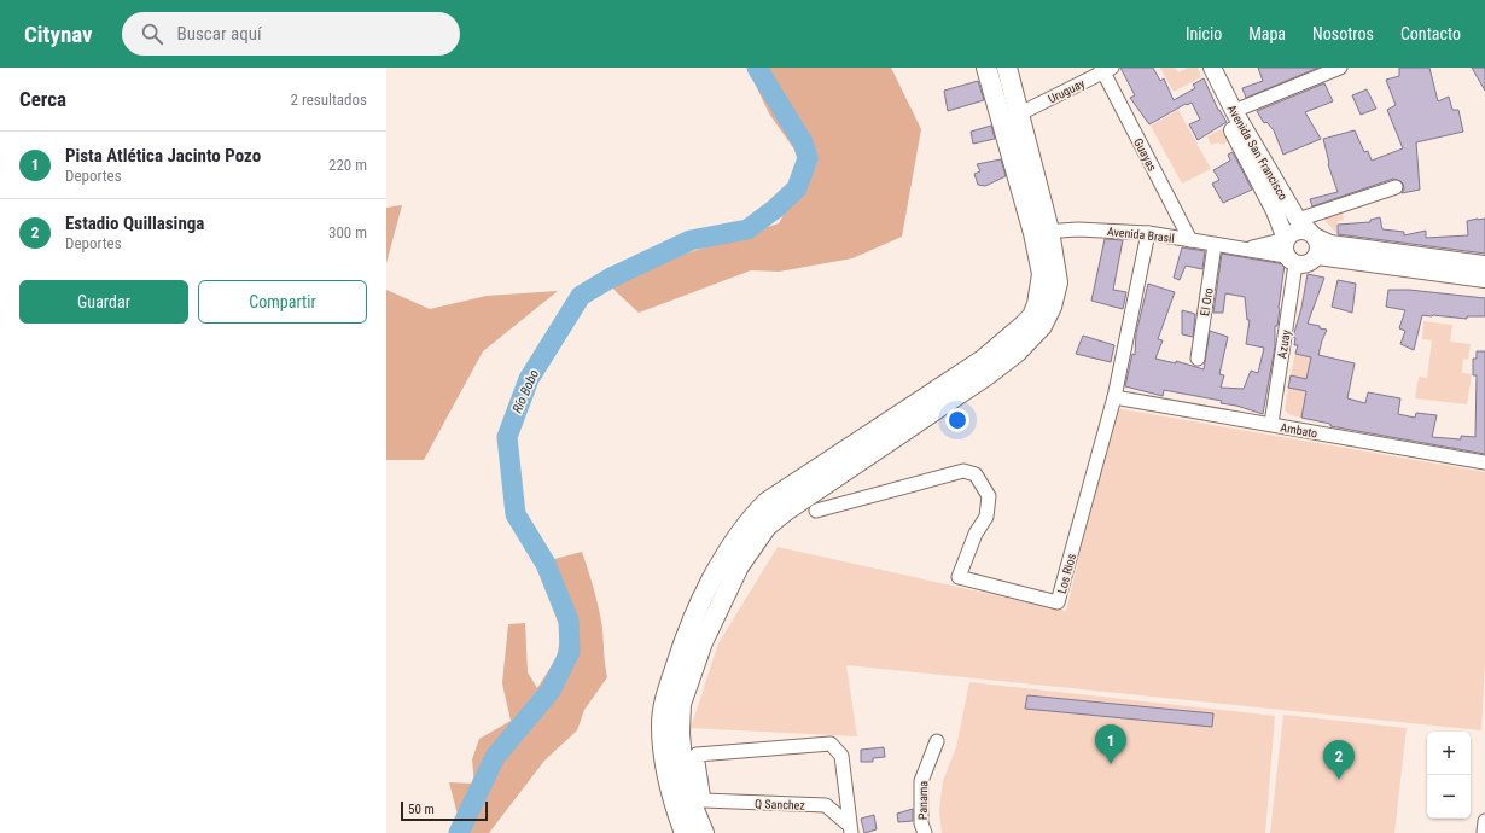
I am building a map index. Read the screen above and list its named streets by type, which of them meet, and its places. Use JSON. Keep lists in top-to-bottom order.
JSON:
{
  "streets": {
    "street": [
      "Uruguay",
      "Avenida San Francisco",
      "Guayas",
      "Avenida Brasil",
      "El Oro",
      "Azuay",
      "Ambato",
      "Los Rios",
      "Panama",
      "Q Sanchez"
    ]
  },
  "crossings": [
    ["Uruguay", "Guayas"],
    ["Avenida San Francisco", "Avenida Brasil"],
    ["Avenida San Francisco", "Azuay"],
    ["Guayas", "Avenida Brasil"],
    ["Avenida Brasil", "El Oro"],
    ["Avenida Brasil", "Azuay"],
    ["Avenida Brasil", "Los Rios"],
    ["Azuay", "Ambato"],
    ["Ambato", "Los Rios"]
  ],
  "water": ["Río Bobo"],
  "scale_bar": "50 m",
  "page": {
    "header": "Citynav",
    "search": "Buscar aquí",
    "nav": [
      "Inicio",
      "Mapa",
      "Nosotros",
      "Contacto"
    ],
    "heading": ["Cerca", "2 resultados"],
    "list": [
      {
        "mark": "1",
        "name": "Pista Atlética Jacinto Pozo",
        "note": "Deportes",
        "value": "220 m"
      },
      {
        "mark": "2",
        "name": "Estadio Quillasinga",
        "note": "Deportes",
        "value": "300 m"
      }
    ],
    "buttons": ["Guardar", "Compartir"],
    "pins": ["1", "2"],
    "map_buttons": ["+", "−"],
    "scale": "50 m"
  }
}
